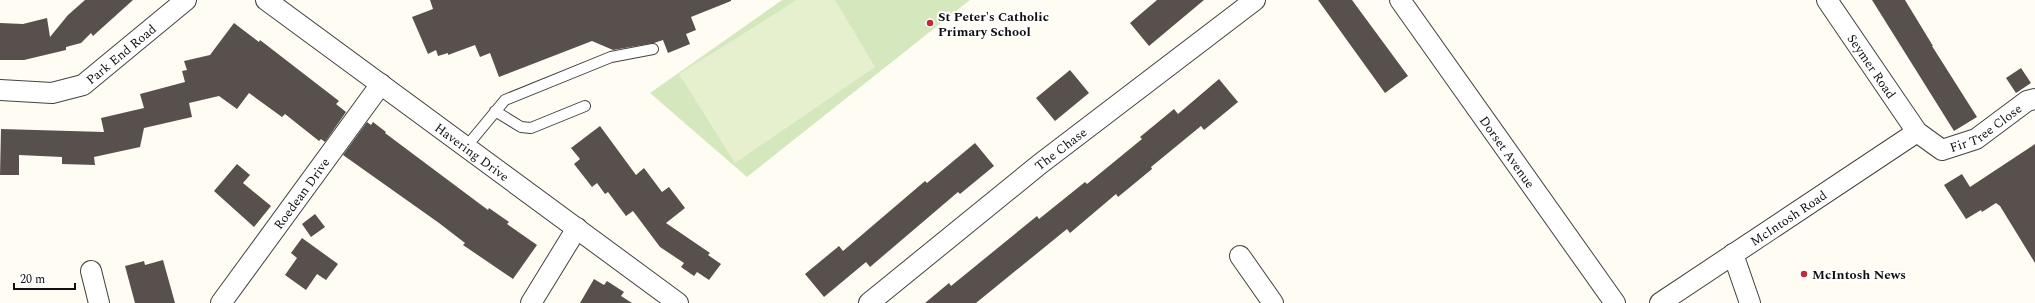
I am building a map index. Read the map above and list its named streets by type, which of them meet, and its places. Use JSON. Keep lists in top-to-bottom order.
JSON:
{
  "streets": {
    "street": [
      "Park End Road",
      "Seymer Road",
      "Fir Tree Close",
      "The Chase",
      "Havering Drive",
      "Dorset Avenue",
      "Roedean Drive",
      "McIntosh Road"
    ]
  },
  "crossings": [
    ["Seymer Road", "Fir Tree Close"],
    ["Seymer Road", "McIntosh Road"],
    ["Fir Tree Close", "McIntosh Road"],
    ["Havering Drive", "Roedean Drive"]
  ],
  "places": ["St Peter's Catholic Primary School", "McIntosh News"],
  "scale_bar": "20 m"
}
